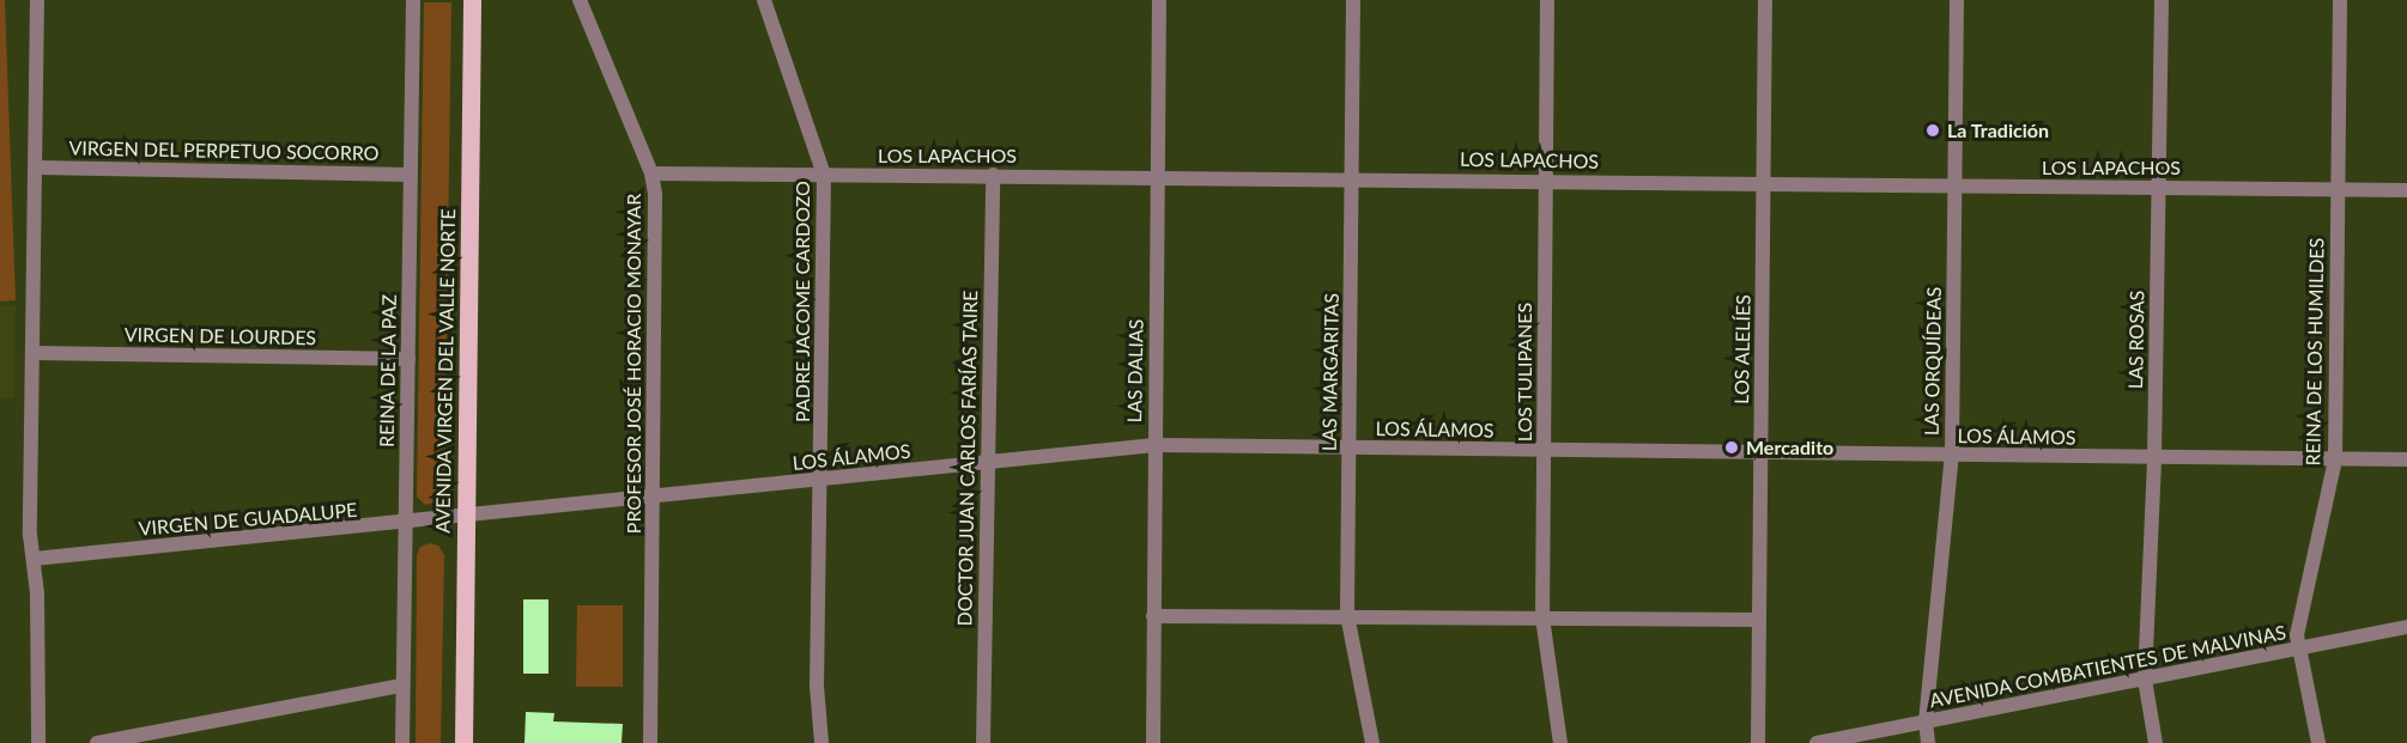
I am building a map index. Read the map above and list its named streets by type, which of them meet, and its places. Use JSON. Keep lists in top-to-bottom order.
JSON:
{
  "streets": {
    "main road": ["AVENIDA VIRGEN DEL VALLE NORTE"],
    "street": [
      "VIRGEN DEL PERPETUO SOCORRO",
      "LOS LAPACHOS",
      "PADRE JACOME CARDOZO",
      "VIRGEN DE LOURDES",
      "LAS ROSAS",
      "LOS ALELÍES",
      "REINA DE LOS HUMILDES",
      "LAS ORQUÍDEAS",
      "PROFESOR JOSÉ HORACIO MONAYAR",
      "REINA DE LA PAZ",
      "LAS DALIAS",
      "LAS MARGARITAS",
      "LOS TULIPANES",
      "LOS ÁLAMOS",
      "DOCTOR JUAN CARLOS FARÍAS TAIRE",
      "VIRGEN DE GUADALUPE",
      "AVENIDA COMBATIENTES DE MALVINAS"
    ]
  },
  "crossings": [
    ["VIRGEN DEL PERPETUO SOCORRO", "REINA DE LA PAZ"],
    ["LOS LAPACHOS", "PADRE JACOME CARDOZO"],
    ["LOS LAPACHOS", "LAS ROSAS"],
    ["LOS LAPACHOS", "LOS ALELÍES"],
    ["LOS LAPACHOS", "REINA DE LOS HUMILDES"],
    ["LOS LAPACHOS", "LAS ORQUÍDEAS"],
    ["LOS LAPACHOS", "PROFESOR JOSÉ HORACIO MONAYAR"],
    ["LOS LAPACHOS", "LAS DALIAS"],
    ["LOS LAPACHOS", "LAS MARGARITAS"],
    ["LOS LAPACHOS", "LOS TULIPANES"],
    ["LOS LAPACHOS", "DOCTOR JUAN CARLOS FARÍAS TAIRE"],
    ["PADRE JACOME CARDOZO", "LOS ÁLAMOS"],
    ["VIRGEN DE LOURDES", "REINA DE LA PAZ"],
    ["LAS ROSAS", "LOS ÁLAMOS"],
    ["LAS ROSAS", "AVENIDA COMBATIENTES DE MALVINAS"],
    ["LOS ALELÍES", "LOS ÁLAMOS"],
    ["REINA DE LOS HUMILDES", "LOS ÁLAMOS"],
    ["REINA DE LOS HUMILDES", "AVENIDA COMBATIENTES DE MALVINAS"],
    ["LAS ORQUÍDEAS", "LOS ÁLAMOS"],
    ["LAS ORQUÍDEAS", "AVENIDA COMBATIENTES DE MALVINAS"],
    ["PROFESOR JOSÉ HORACIO MONAYAR", "LOS ÁLAMOS"],
    ["REINA DE LA PAZ", "VIRGEN DE GUADALUPE"],
    ["AVENIDA VIRGEN DEL VALLE NORTE", "LOS ÁLAMOS"],
    ["AVENIDA VIRGEN DEL VALLE NORTE", "VIRGEN DE GUADALUPE"],
    ["LAS DALIAS", "LOS ÁLAMOS"],
    ["LAS MARGARITAS", "LOS ÁLAMOS"],
    ["LOS TULIPANES", "LOS ÁLAMOS"],
    ["LOS ÁLAMOS", "DOCTOR JUAN CARLOS FARÍAS TAIRE"],
    ["LOS ÁLAMOS", "VIRGEN DE GUADALUPE"]
  ],
  "places": ["La Tradición", "Mercadito"]
}
